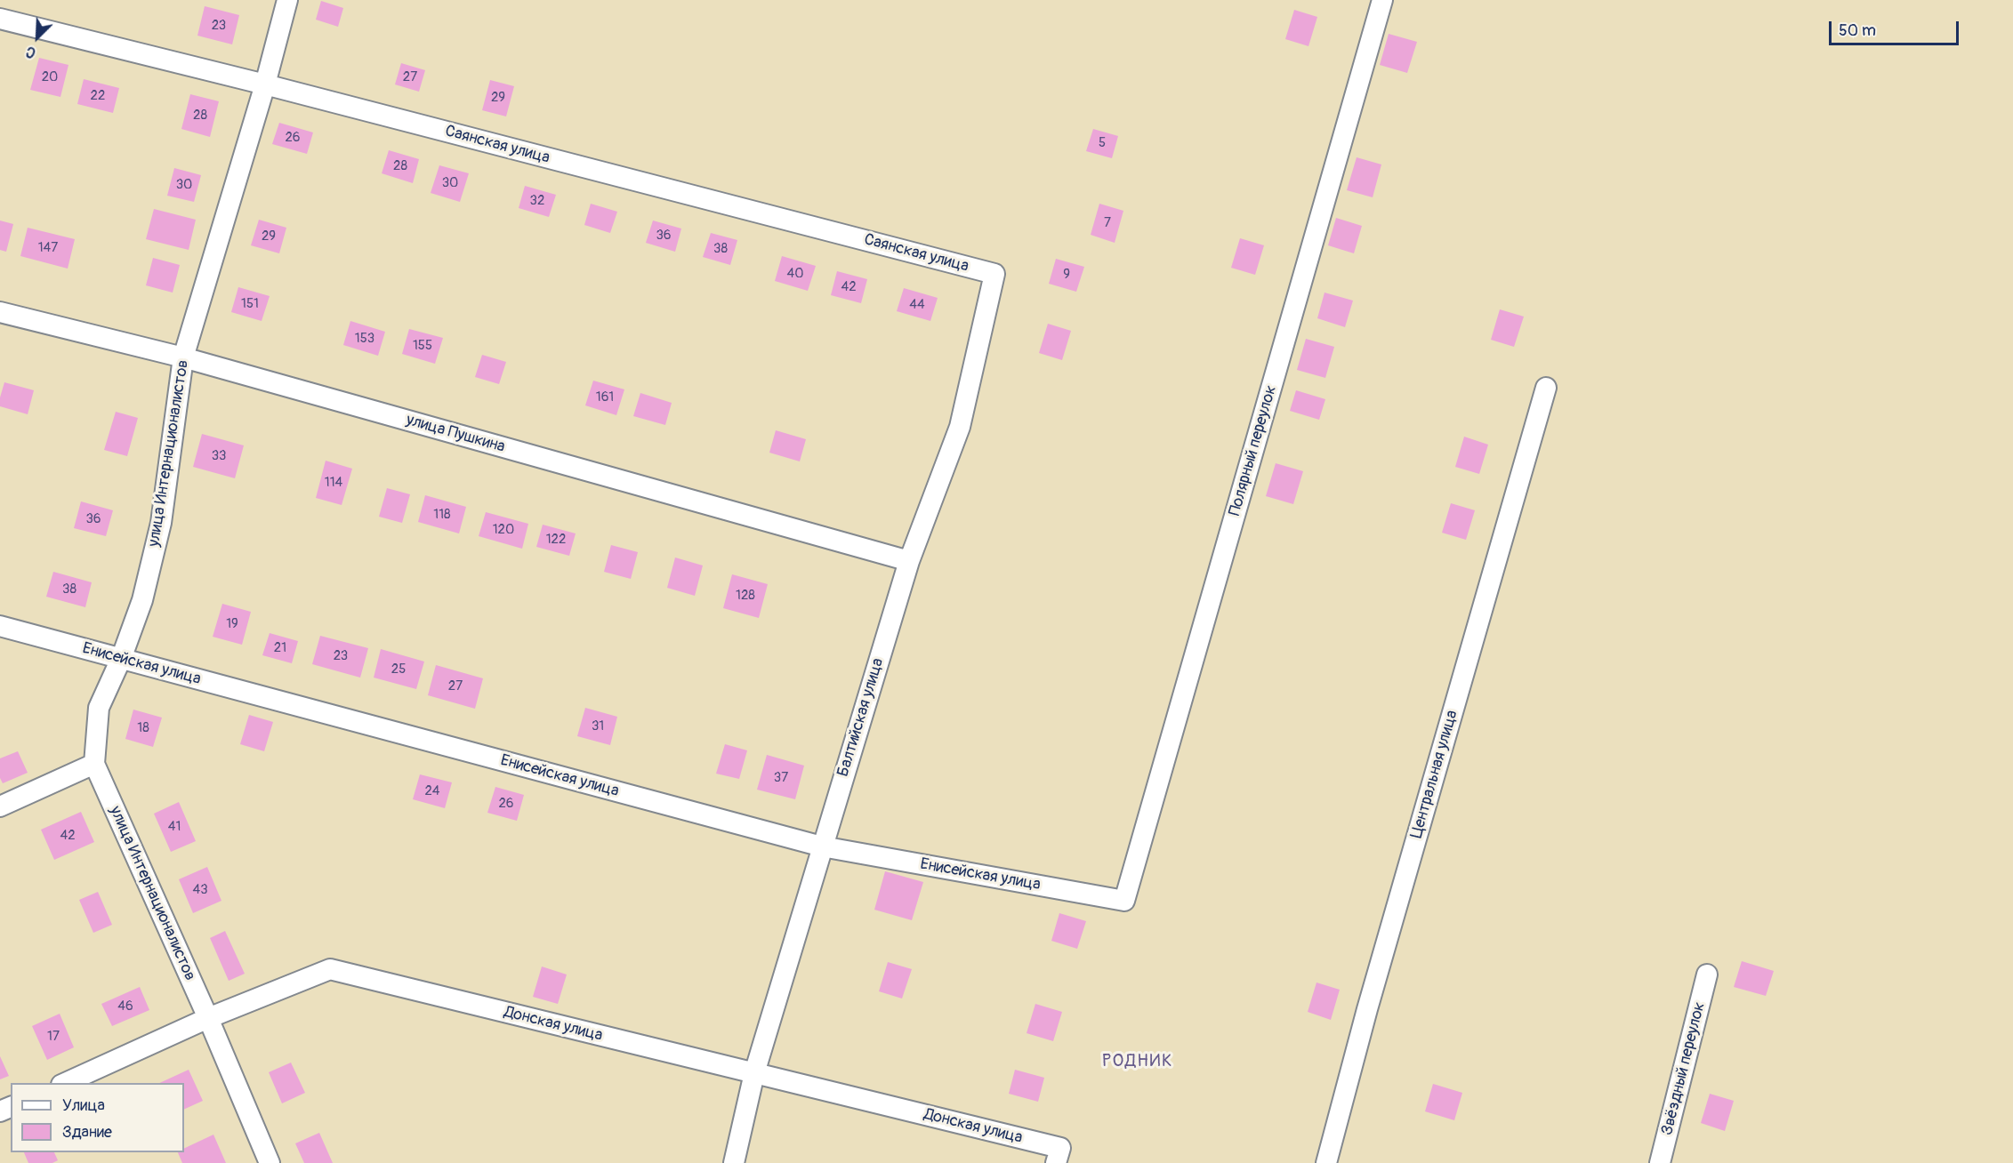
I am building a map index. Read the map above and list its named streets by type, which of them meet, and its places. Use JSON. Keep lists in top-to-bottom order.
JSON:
{
  "streets": {
    "street": [
      "Саянская улица",
      "улица Пушкина",
      "Полярный переулок",
      "улица Интернационалистов",
      "Енисейская улица",
      "Балтийская улица",
      "Центральная улица",
      "Донская улица",
      "Звёздный переулок"
    ]
  },
  "crossings": [
    ["Саянская улица", "улица Интернационалистов"],
    ["Саянская улица", "Балтийская улица"],
    ["улица Пушкина", "улица Интернационалистов"],
    ["улица Пушкина", "Балтийская улица"],
    ["Полярный переулок", "Енисейская улица"],
    ["улица Интернационалистов", "Енисейская улица"],
    ["улица Интернационалистов", "Донская улица"],
    ["Енисейская улица", "Балтийская улица"],
    ["Балтийская улица", "Донская улица"]
  ],
  "districts": ["РОДНИК"],
  "house_numbers": [
    "23",
    "20",
    "27",
    "22",
    "29",
    "28",
    "26",
    "5",
    "28",
    "30",
    "30",
    "32",
    "7",
    "36",
    "29",
    "147",
    "38",
    "40",
    "9",
    "42",
    "151",
    "44",
    "153",
    "155",
    "161",
    "33",
    "114",
    "118",
    "36",
    "120",
    "122",
    "38",
    "128",
    "19",
    "21",
    "23",
    "25",
    "27",
    "31",
    "18",
    "37",
    "24",
    "26",
    "41",
    "42",
    "43",
    "46",
    "17"
  ],
  "legend": ["Улица", "Здание"],
  "scale_bar": "50 m",
  "north": "bottom left"
}
